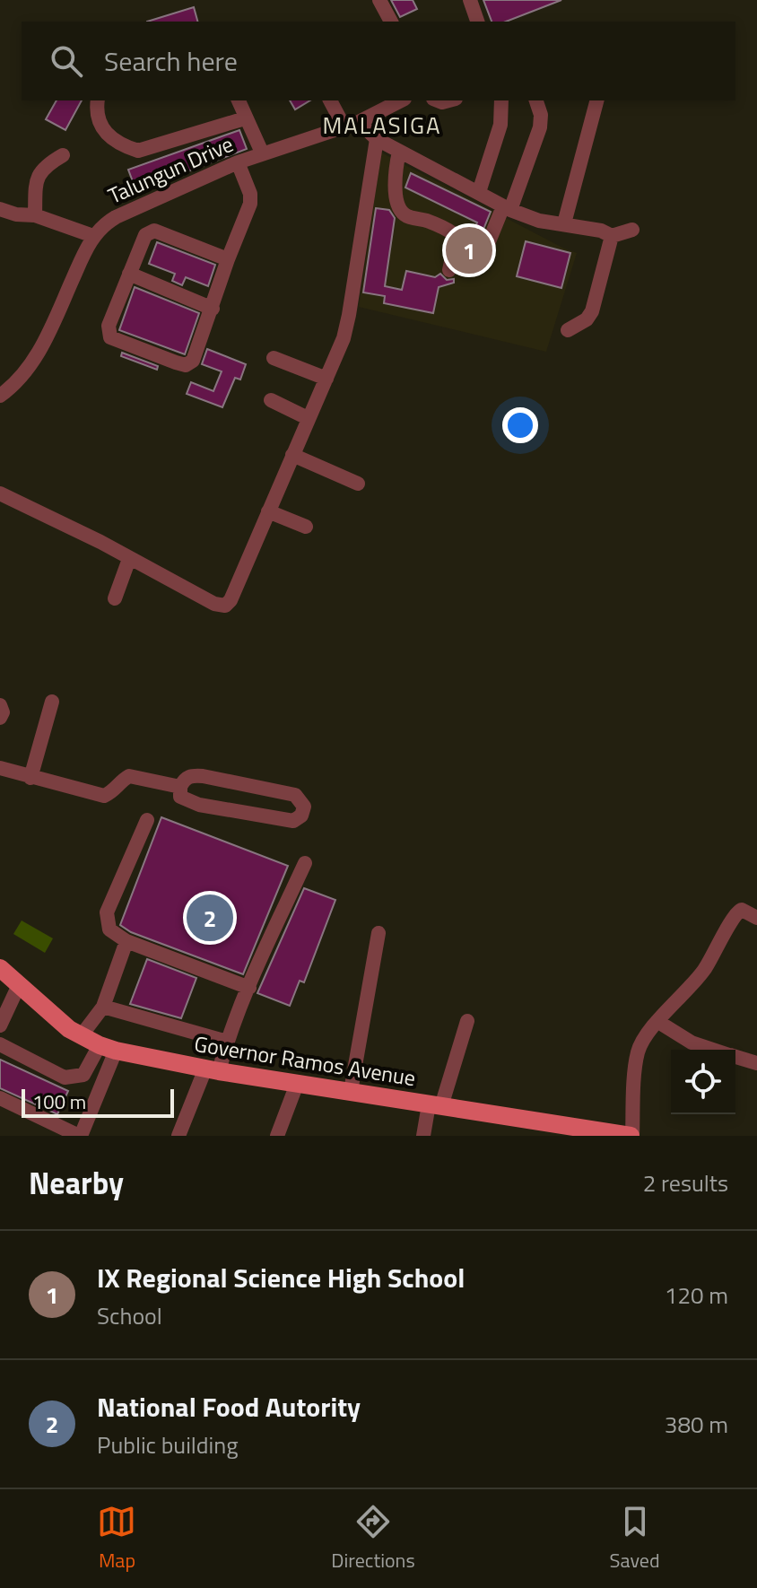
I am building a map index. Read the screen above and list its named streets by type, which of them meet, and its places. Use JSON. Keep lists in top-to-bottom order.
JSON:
{
  "streets": {
    "main road": ["Governor Ramos Avenue"],
    "street": ["Talungun Drive"]
  },
  "districts": ["MALASIGA"],
  "scale_bar": "100 m",
  "page": {
    "search": "Search here",
    "pins": ["1", "2"],
    "scale": "100 m",
    "heading": ["Nearby", "2 results"],
    "list": [
      {
        "mark": "1",
        "name": "IX Regional Science High School",
        "note": "School",
        "value": "120 m"
      },
      {
        "mark": "2",
        "name": "National Food Autority",
        "note": "Public building",
        "value": "380 m"
      }
    ],
    "nav": ["Map", "Directions", "Saved"]
  }
}
